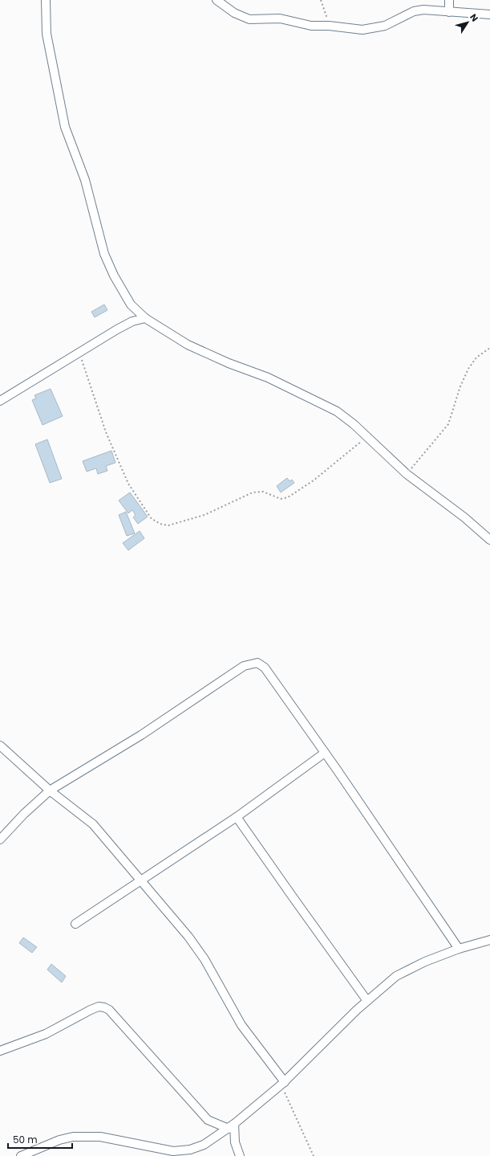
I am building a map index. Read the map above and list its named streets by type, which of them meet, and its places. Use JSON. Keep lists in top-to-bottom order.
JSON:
{
  "scale_bar": "50 m",
  "north": "top right"
}
